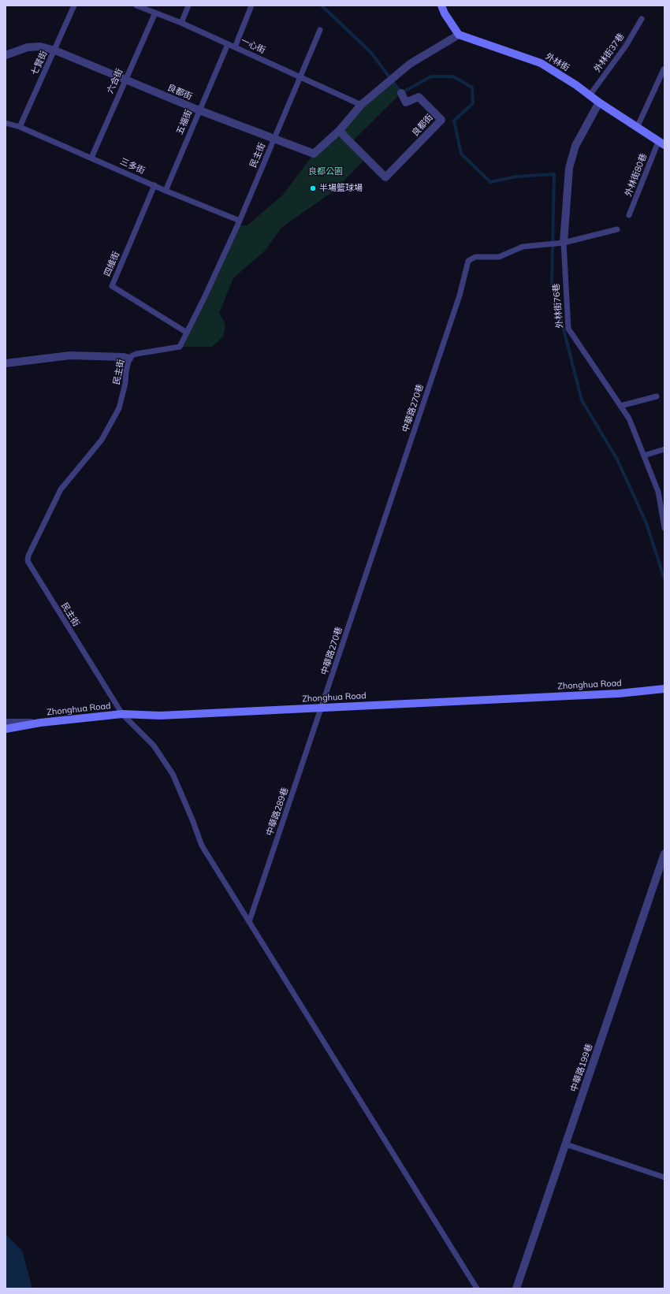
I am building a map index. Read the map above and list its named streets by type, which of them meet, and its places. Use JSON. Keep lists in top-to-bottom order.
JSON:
{
  "streets": {
    "main road": ["外林街", "Zhonghua Road"],
    "street": ["良都街", "外林街76巷", "中華路199巷"],
    "lane": [
      "一心街",
      "外林街37巷",
      "七賢街",
      "六合街",
      "五福街",
      "民主街",
      "三多街",
      "外林街80巷",
      "四維街",
      "中華路270巷",
      "中華路289巷"
    ]
  },
  "crossings": [
    ["一心街", "六合街"],
    ["一心街", "良都街"],
    ["一心街", "五福街"],
    ["一心街", "民主街"],
    ["外林街37巷", "外林街"],
    ["外林街", "良都街"],
    ["外林街", "外林街80巷"],
    ["外林街", "外林街76巷"],
    ["七賢街", "良都街"],
    ["七賢街", "三多街"],
    ["六合街", "良都街"],
    ["六合街", "三多街"],
    ["良都街", "五福街"],
    ["良都街", "民主街"],
    ["五福街", "三多街"],
    ["民主街", "三多街"],
    ["民主街", "四維街"],
    ["民主街", "Zhonghua Road"],
    ["三多街", "四維街"],
    ["外林街76巷", "中華路270巷"],
    ["中華路270巷", "Zhonghua Road"],
    ["中華路270巷", "中華路289巷"],
    ["Zhonghua Road", "中華路289巷"]
  ],
  "parks": ["良都公園"],
  "places": ["半場籃球場"]
}
